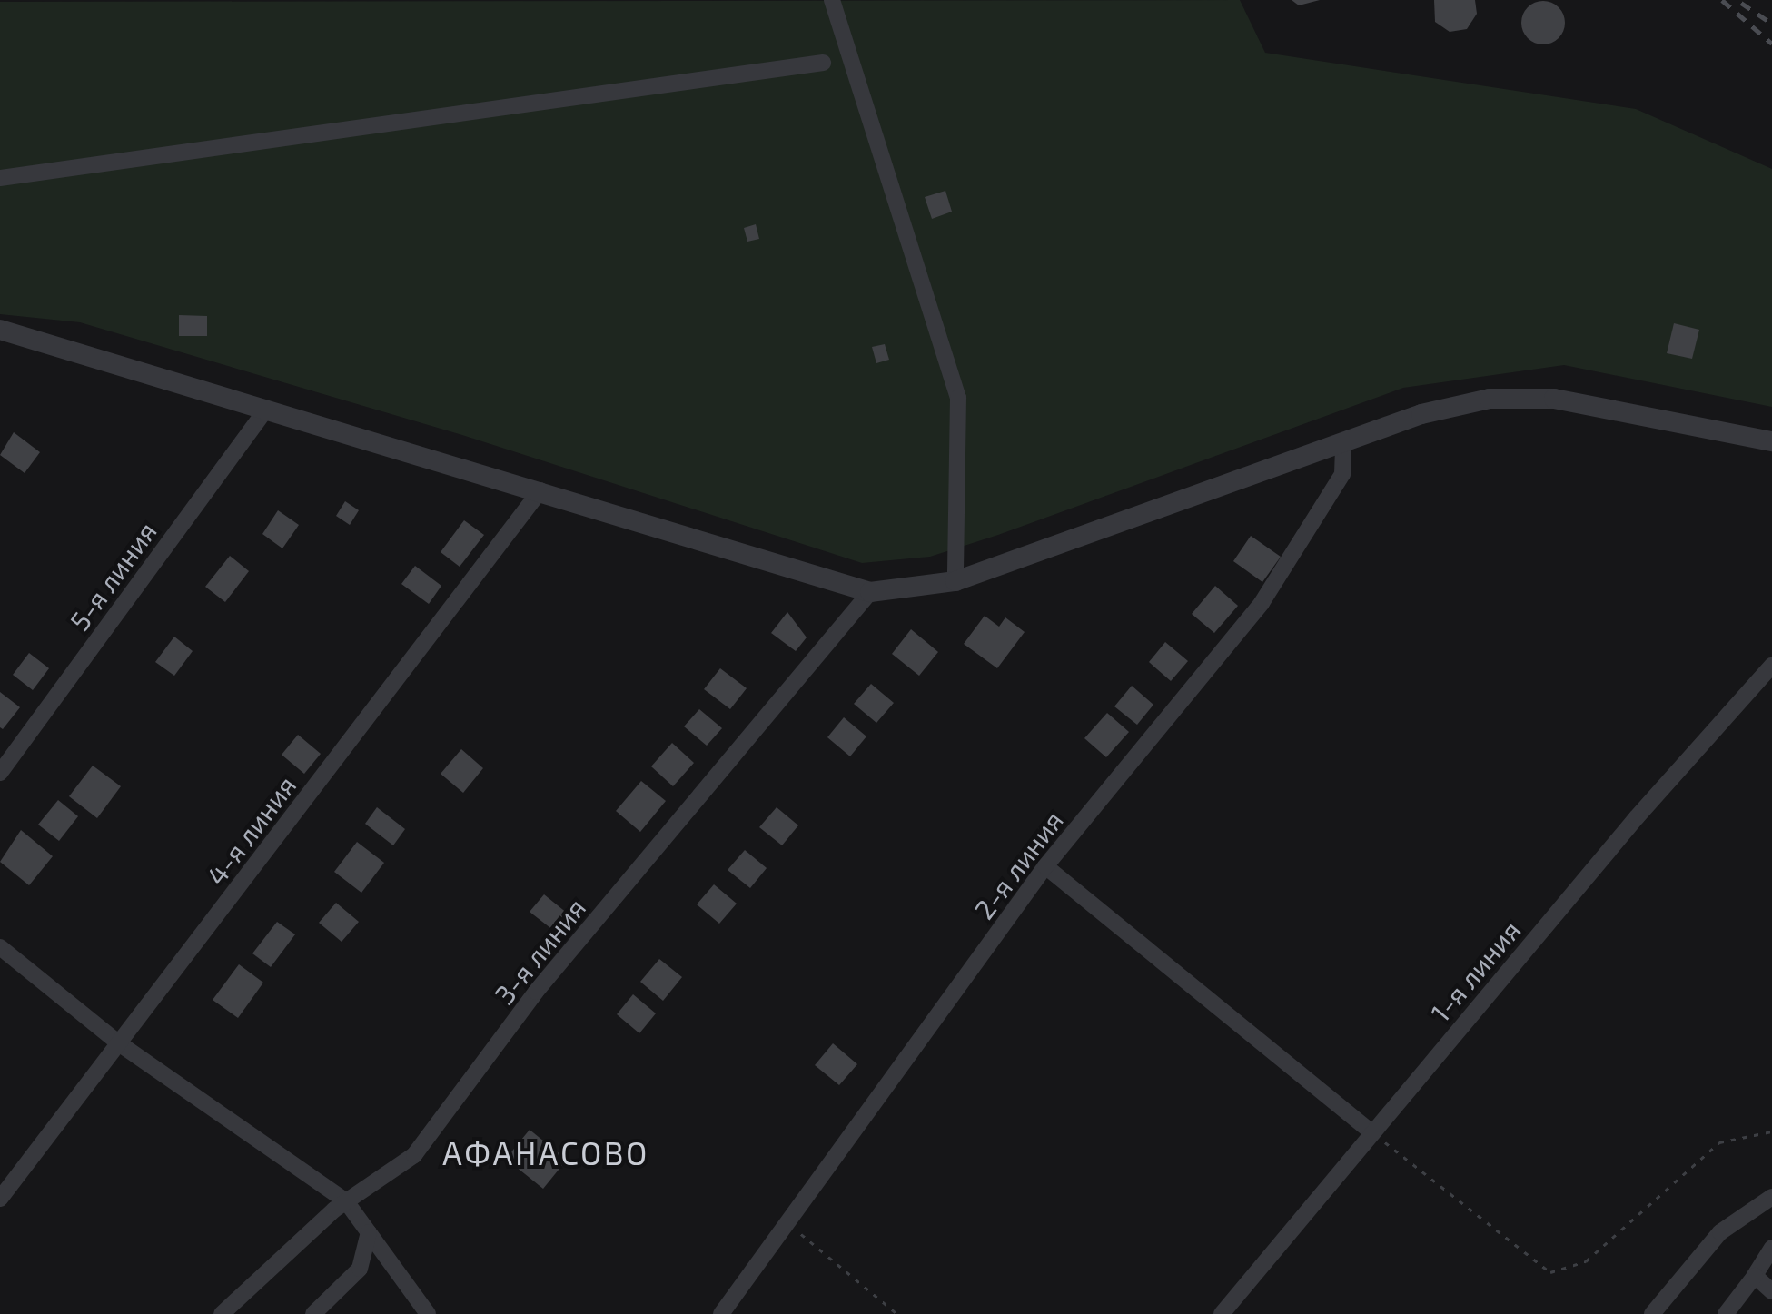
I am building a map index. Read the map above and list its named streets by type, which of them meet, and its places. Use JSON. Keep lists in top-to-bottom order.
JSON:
{
  "streets": {
    "street": [
      "5-я линия",
      "4-я линия",
      "2-я линия",
      "3-я линия",
      "1-я линия"
    ]
  },
  "districts": ["АФАНАСОВО"]
}
